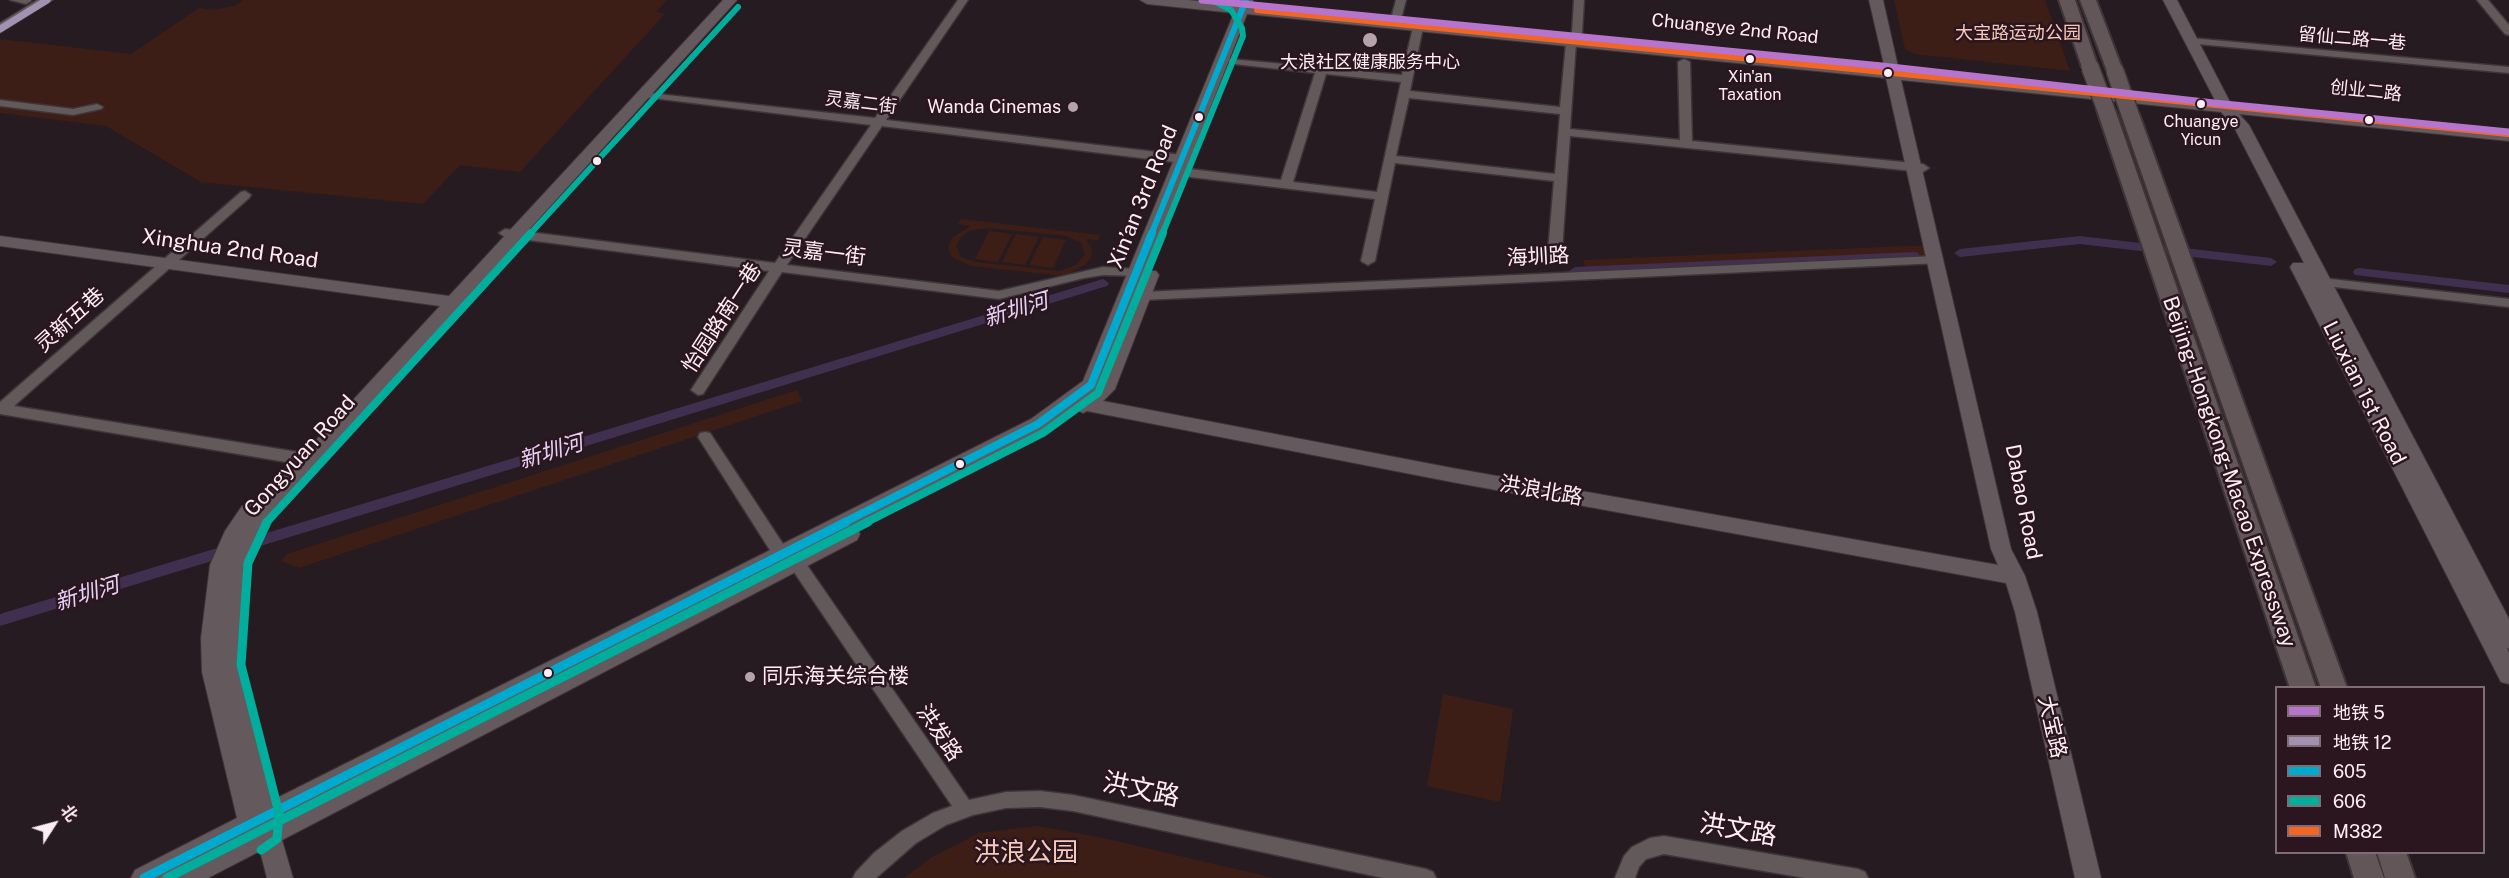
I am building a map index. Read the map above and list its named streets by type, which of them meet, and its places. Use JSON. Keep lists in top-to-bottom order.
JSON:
{
  "streets": {
    "highway": ["Beijing-Hongkong-Macao Expressway"],
    "main road": [
      "Chuangye 2nd Road",
      "创业二路",
      "Xin’an 3rd Road",
      "Xinghua 2nd Road",
      "Liuxian 1st Road",
      "Gongyuan Road",
      "洪浪北路",
      "Dabao Road",
      "大宝路"
    ],
    "street": [
      "留仙二路一巷",
      "灵嘉二街",
      "灵嘉一街",
      "海圳路",
      "怡园路南一巷",
      "灵新五巷",
      "洪发路",
      "洪文路"
    ]
  },
  "crossings": [
    ["Chuangye 2nd Road", "创业二路"],
    ["Chuangye 2nd Road", "Xin’an 3rd Road"],
    ["Chuangye 2nd Road", "Liuxian 1st Road"],
    ["Chuangye 2nd Road", "Dabao Road"],
    ["留仙二路一巷", "Liuxian 1st Road"],
    ["创业二路", "Liuxian 1st Road"],
    ["灵嘉二街", "Xin’an 3rd Road"],
    ["灵嘉二街", "怡园路南一巷"],
    ["灵嘉二街", "Gongyuan Road"],
    ["Xin’an 3rd Road", "灵嘉一街"],
    ["Xin’an 3rd Road", "海圳路"],
    ["Xin’an 3rd Road", "洪浪北路"],
    ["Xinghua 2nd Road", "灵新五巷"],
    ["Xinghua 2nd Road", "Gongyuan Road"],
    ["灵嘉一街", "怡园路南一巷"],
    ["灵嘉一街", "Gongyuan Road"],
    ["海圳路", "Dabao Road"],
    ["洪浪北路", "Dabao Road"],
    ["洪浪北路", "大宝路"],
    ["Dabao Road", "大宝路"],
    ["洪发路", "洪文路"]
  ],
  "water": ["新圳河"],
  "parks": ["大宝路运动公园", "洪浪公园"],
  "places": [
    "大浪社区健康服务中心",
    "Xin'an Taxation",
    "Chuangye Yicun",
    "Wanda Cinemas",
    "同乐海关综合楼"
  ],
  "lines": [
    "metro line 5",
    "metro line 12",
    "transit line 605",
    "transit line 606",
    "transit line M382"
  ],
  "legend": [
    "地铁 5",
    "地铁 12",
    "605",
    "606",
    "M382"
  ],
  "north": "top right"
}
